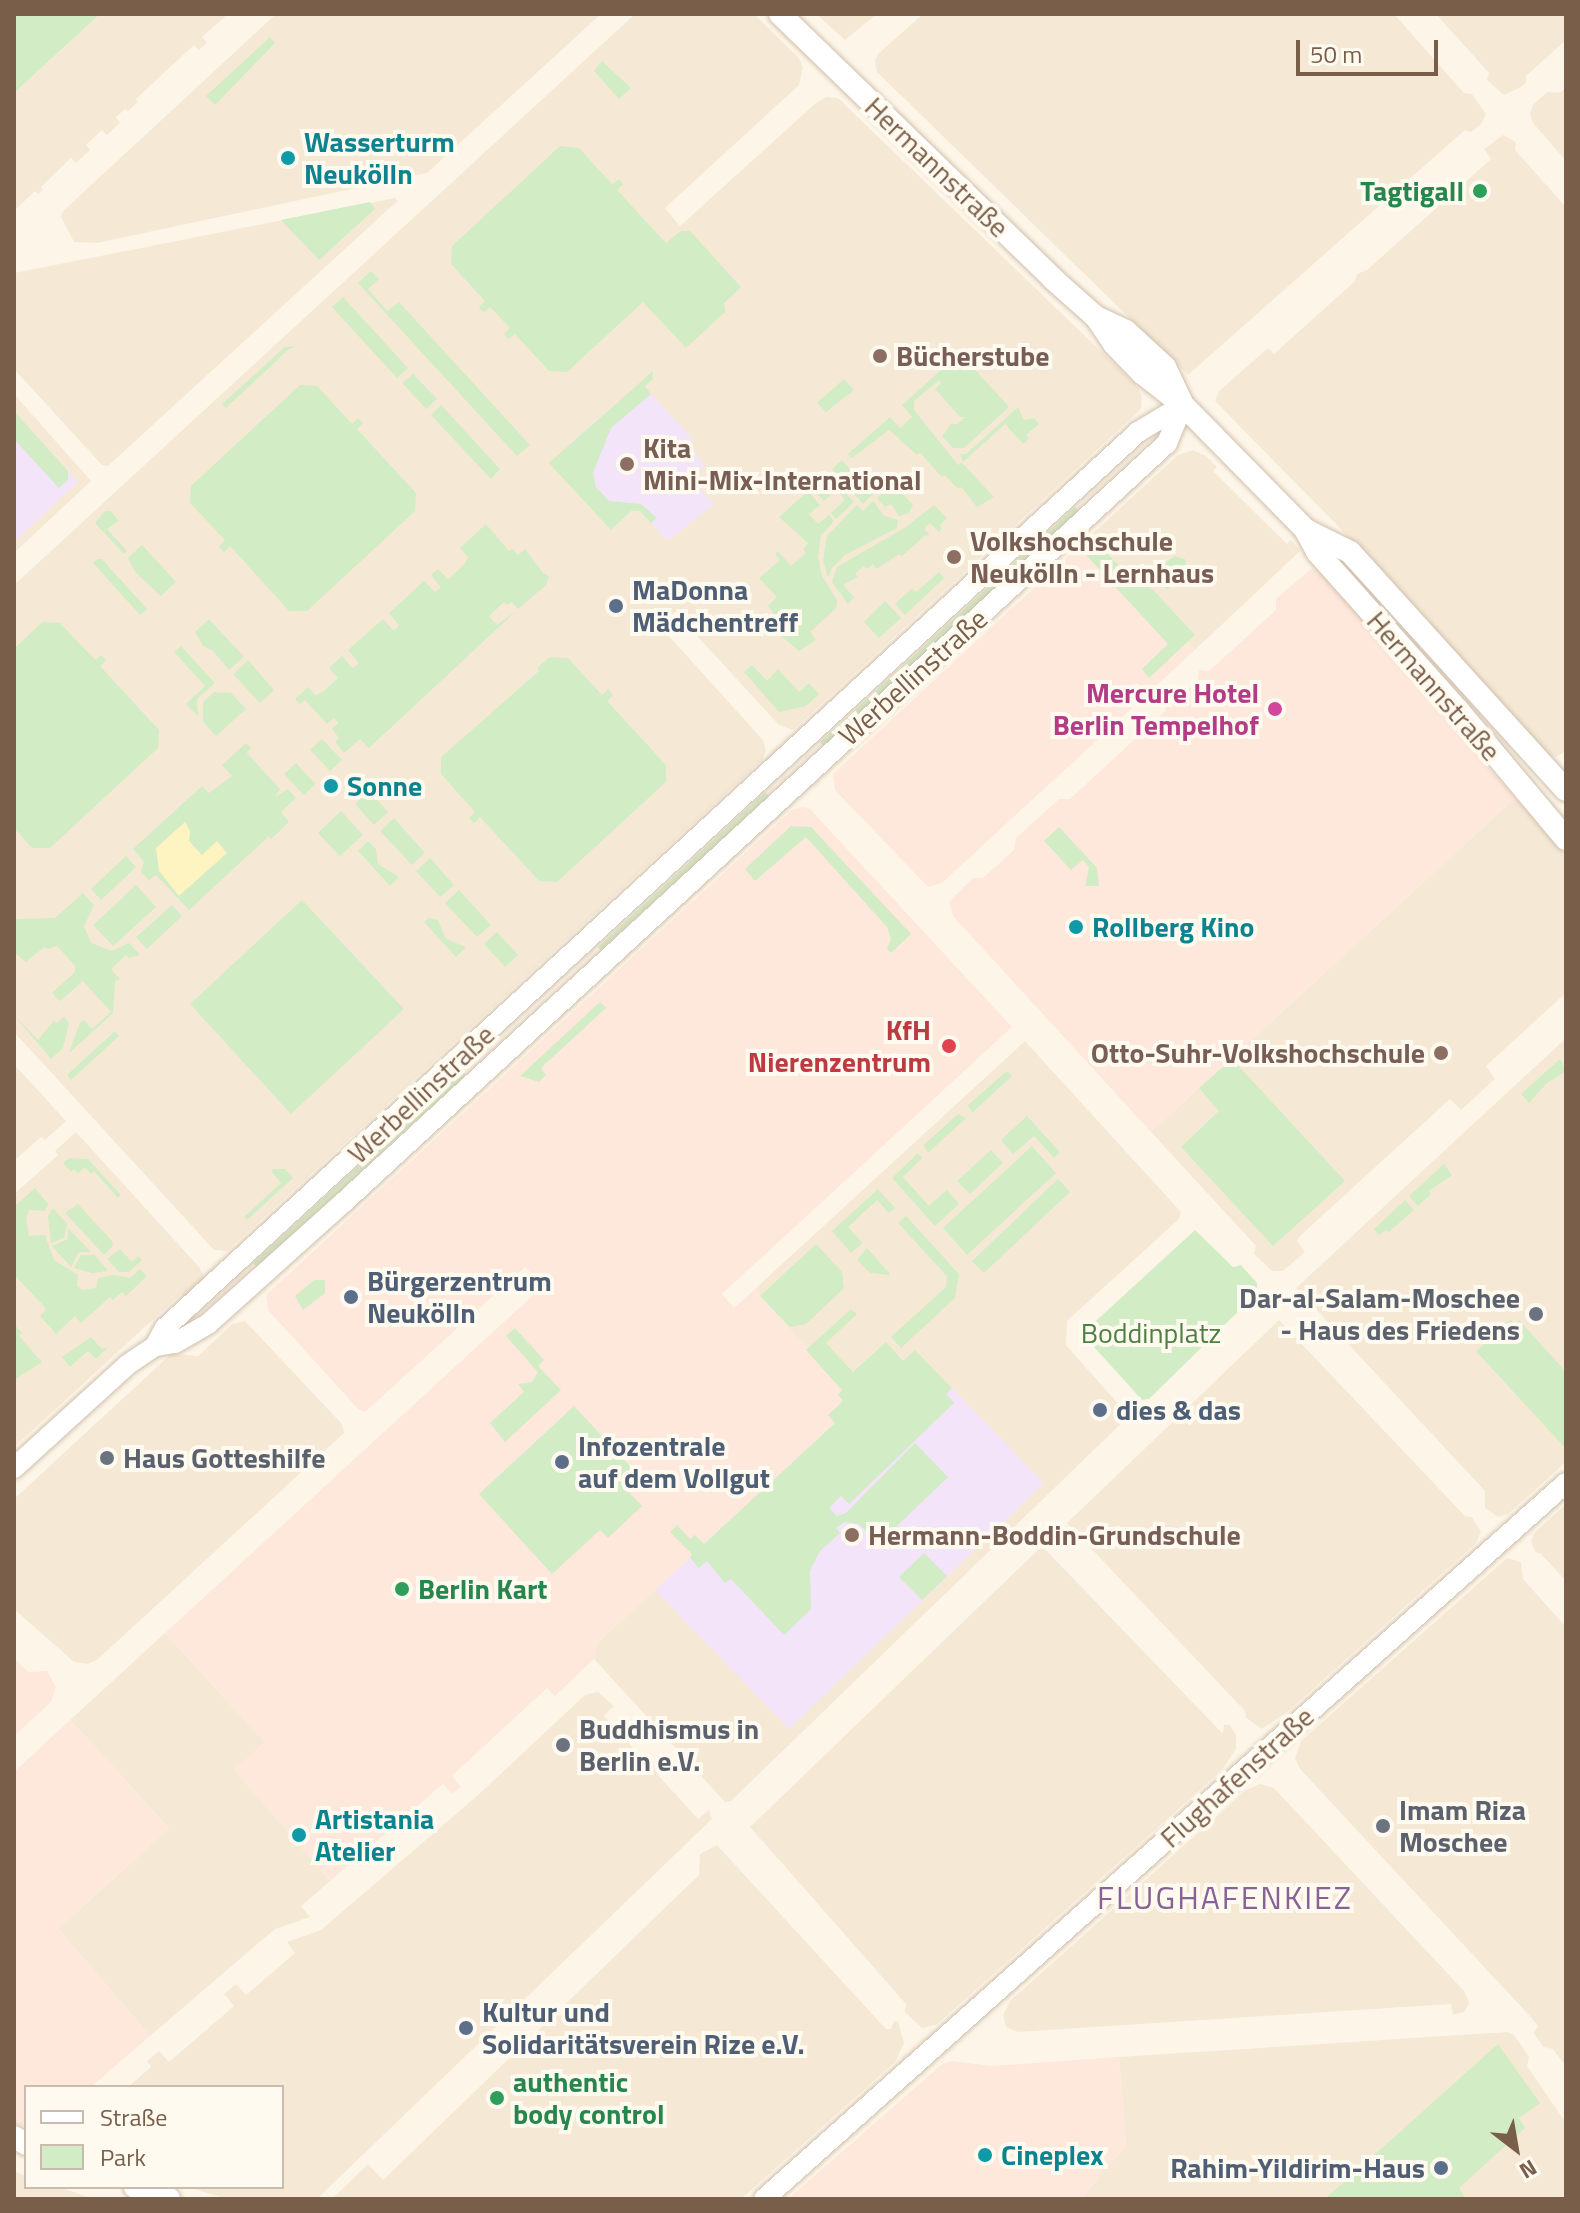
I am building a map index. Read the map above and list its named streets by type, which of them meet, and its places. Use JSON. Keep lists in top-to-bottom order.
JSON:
{
  "streets": {
    "main road": ["Hermannstraße"],
    "street": ["Werbellinstraße", "Flughafenstraße"]
  },
  "crossings": [
    ["Hermannstraße", "Werbellinstraße"]
  ],
  "districts": ["FLUGHAFENKIEZ"],
  "parks": ["Boddinplatz"],
  "places": [
    "Wasserturm Neukölln",
    "Tagtigall",
    "Bücherstube",
    "Kita Mini-Mix-International",
    "Volkshochschule Neukölln - Lernhaus",
    "MaDonna Mädchentreff",
    "Mercure Hotel Berlin Tempelhof",
    "Sonne",
    "Rollberg Kino",
    "KfH Nierenzentrum",
    "Otto-Suhr-Volkshochschule",
    "Bürgerzentrum Neukölln",
    "Dar-al-Salam-Moschee - Haus des Friedens",
    "dies & das",
    "Haus Gotteshilfe",
    "Infozentrale auf dem Vollgut",
    "Hermann-Boddin-Grundschule",
    "Berlin Kart",
    "Buddhismus in Berlin e.V.",
    "Imam Riza Moschee",
    "Artistania Atelier",
    "Kultur und Solidaritätsverein Rize e.V.",
    "authentic body control",
    "Cineplex",
    "Rahim-Yildirim-Haus"
  ],
  "legend": ["Straße", "Park"],
  "scale_bar": "50 m",
  "north": "bottom right"
}
